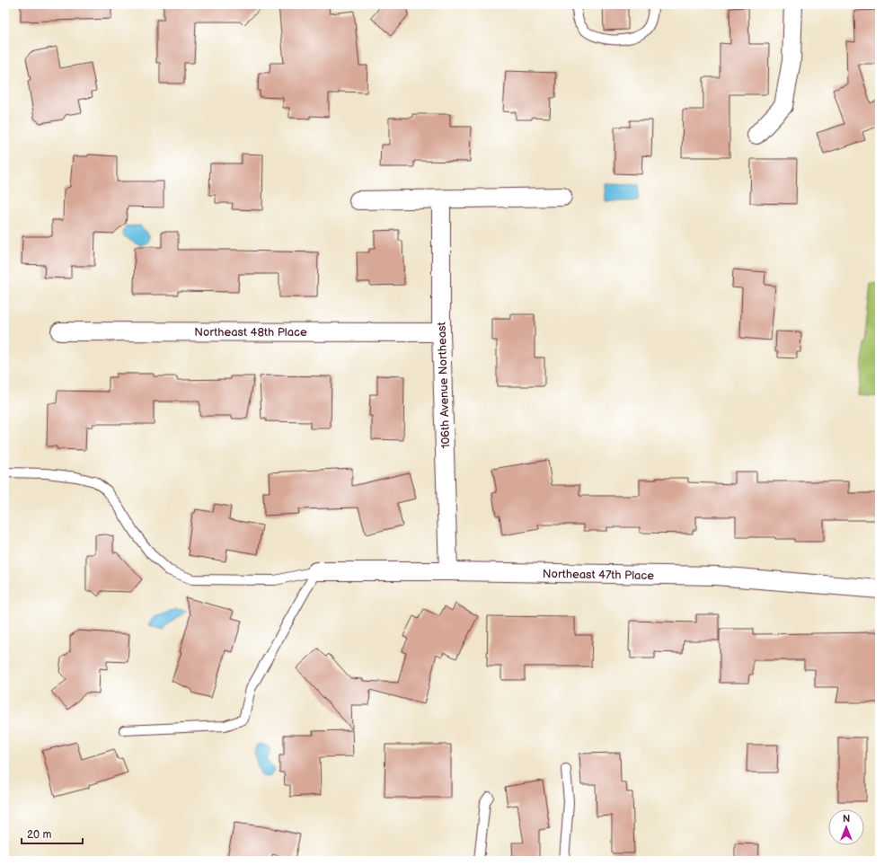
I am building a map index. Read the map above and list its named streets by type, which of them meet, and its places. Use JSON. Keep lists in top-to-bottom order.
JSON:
{
  "streets": {
    "street": ["Northeast 48th Place", "106th Avenue Northeast", "Northeast 47th Place"]
  },
  "crossings": [
    ["Northeast 48th Place", "106th Avenue Northeast"],
    ["106th Avenue Northeast", "Northeast 47th Place"]
  ],
  "scale_bar": "20 m",
  "north": "top"
}
